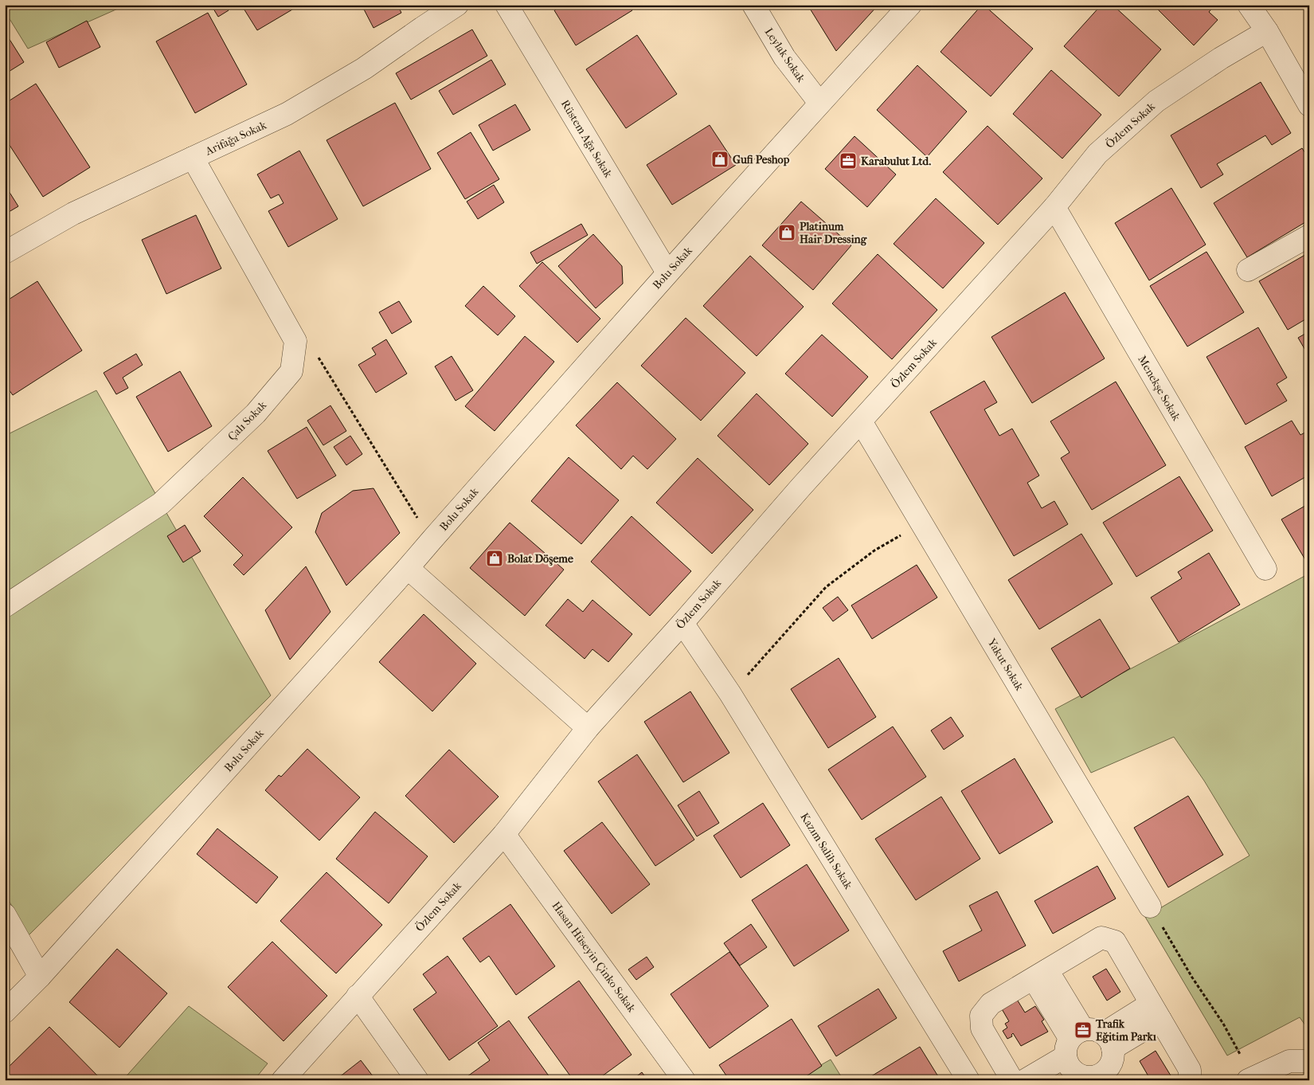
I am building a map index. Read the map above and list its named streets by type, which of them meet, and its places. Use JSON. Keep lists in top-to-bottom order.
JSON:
{
  "streets": {
    "street": [
      "Leylak Sokak",
      "Özlem Sokak",
      "Arifağa Sokak",
      "Rüstem Ağa Sokak",
      "Bolu Sokak",
      "Menekşe Sokak",
      "Çalı Sokak",
      "Yakut Sokak",
      "Kazım Salih Sokak",
      "Hasan Hüseyin Çinko Sokak"
    ]
  },
  "crossings": [
    ["Leylak Sokak", "Bolu Sokak"],
    ["Özlem Sokak", "Menekşe Sokak"],
    ["Özlem Sokak", "Yakut Sokak"],
    ["Özlem Sokak", "Kazım Salih Sokak"],
    ["Özlem Sokak", "Hasan Hüseyin Çinko Sokak"],
    ["Rüstem Ağa Sokak", "Bolu Sokak"]
  ],
  "places": {
    "shop": ["Gufi Peshop", "Platinum Hair Dressing", "Bolat Döşeme"],
    "office": ["Karabulut Ltd.", "Trafik Eğitim Parkı"]
  }
}
